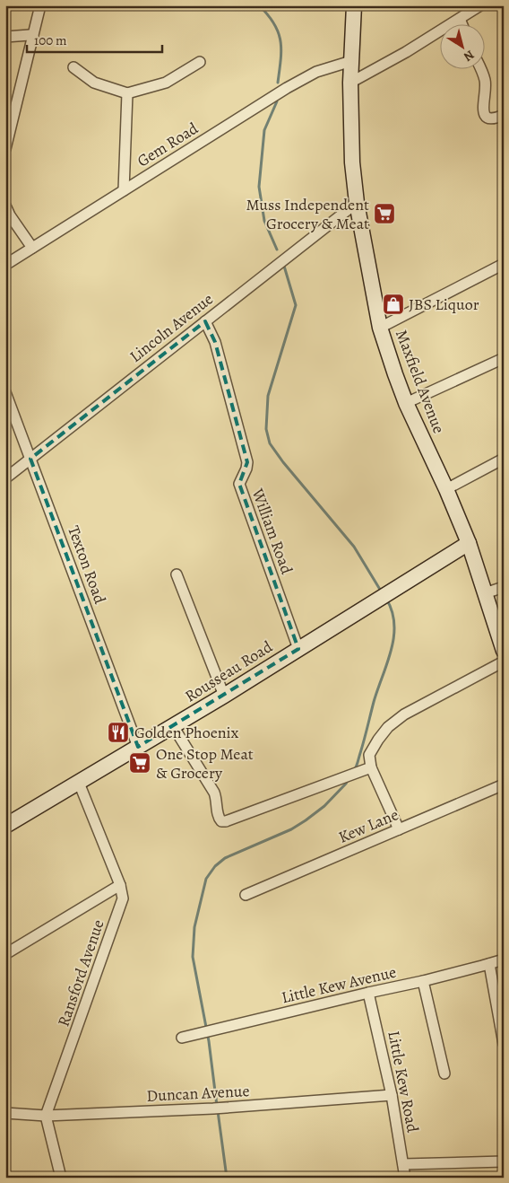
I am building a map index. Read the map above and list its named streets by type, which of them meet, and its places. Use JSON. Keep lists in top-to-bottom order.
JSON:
{
  "streets": {
    "main road": ["Maxfield Avenue", "Rousseau Road"],
    "street": [
      "Gem Road",
      "Lincoln Avenue",
      "William Road",
      "Texton Road",
      "Kew Lane",
      "Ransford Avenue",
      "Little Kew Avenue",
      "Little Kew Road",
      "Duncan Avenue"
    ]
  },
  "crossings": [
    ["Gem Road", "Maxfield Avenue"],
    ["Lincoln Avenue", "Maxfield Avenue"],
    ["Lincoln Avenue", "William Road"],
    ["Lincoln Avenue", "Texton Road"],
    ["Maxfield Avenue", "Rousseau Road"],
    ["William Road", "Rousseau Road"],
    ["Texton Road", "Rousseau Road"],
    ["Rousseau Road", "Ransford Avenue"],
    ["Ransford Avenue", "Duncan Avenue"],
    ["Little Kew Avenue", "Little Kew Road"],
    ["Little Kew Road", "Duncan Avenue"]
  ],
  "places": {
    "supermarket": ["Muss Independent Grocery & Meat", "One Stop Meat & Grocery"],
    "shop": ["JBS Liquor"],
    "restaurant": ["Golden Phoenix"]
  },
  "scale_bar": "100 m",
  "north": "bottom right"
}
